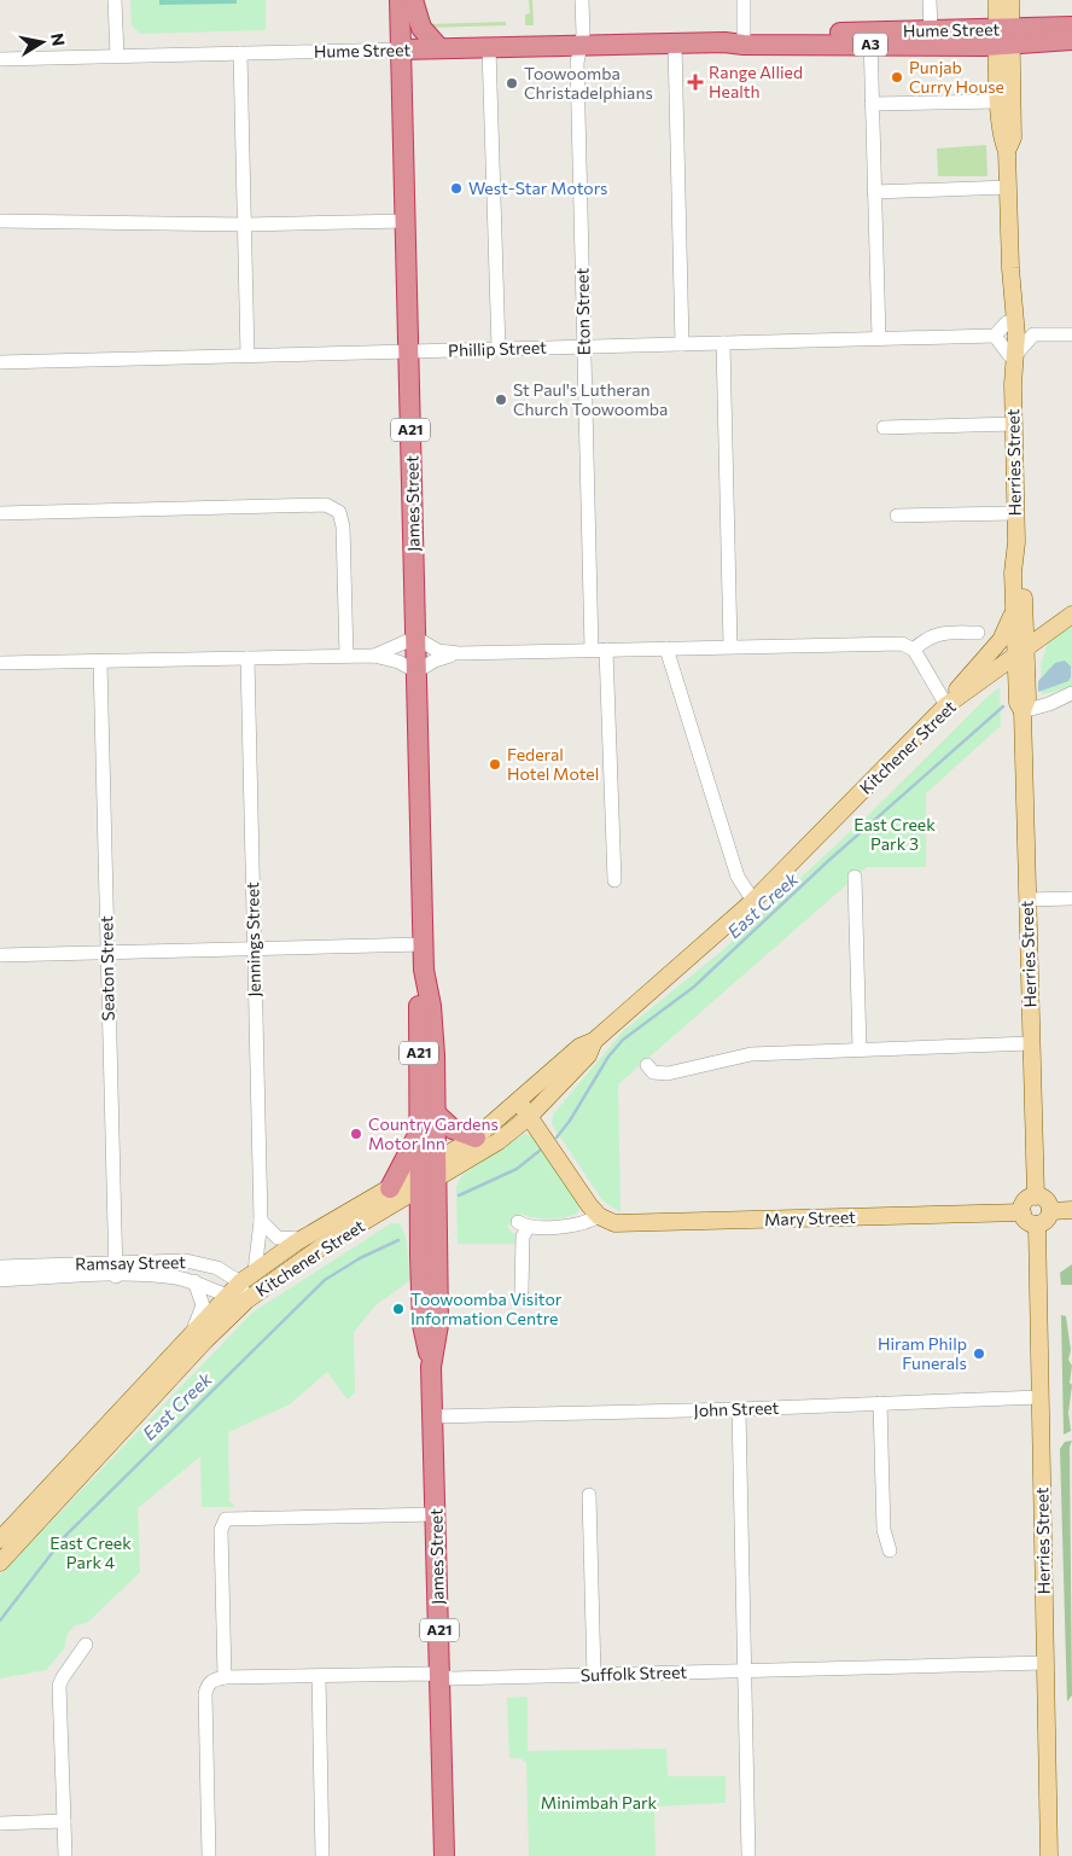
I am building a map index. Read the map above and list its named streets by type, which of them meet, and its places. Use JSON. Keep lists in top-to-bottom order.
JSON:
{
  "streets": {
    "highway": [
      "Hume Street",
      "A3",
      "A21",
      "James Street"
    ],
    "main road": ["Herries Street", "Kitchener Street", "Mary Street"],
    "street": [
      "Eton Street",
      "Phillip Street",
      "Jennings Street",
      "Seaton Street",
      "Ramsay Street",
      "John Street",
      "Suffolk Street"
    ]
  },
  "crossings": [
    ["Hume Street", "Eton Street"],
    ["Hume Street", "Herries Street"],
    ["Hume Street", "James Street"],
    ["Eton Street", "Phillip Street"],
    ["Phillip Street", "James Street"],
    ["Herries Street", "Kitchener Street"],
    ["Herries Street", "Mary Street"],
    ["Herries Street", "John Street"],
    ["Herries Street", "Suffolk Street"],
    ["James Street", "Kitchener Street"],
    ["James Street", "John Street"],
    ["James Street", "Suffolk Street"],
    ["Kitchener Street", "Jennings Street"],
    ["Kitchener Street", "Ramsay Street"],
    ["Seaton Street", "Ramsay Street"]
  ],
  "water": ["East Creek"],
  "parks": ["East Creek Park 3", "East Creek Park 4", "Minimbah Park"],
  "places": {
    "other": [
      "Punjab Curry House",
      "Toowoomba Christadelphians",
      "West-Star Motors",
      "St Paul's Lutheran Church Toowoomba",
      "Federal Hotel Motel",
      "Country Gardens Motor Inn",
      "Toowoomba Visitor Information Centre",
      "Hiram Philp Funerals"
    ],
    "health": ["Range Allied Health"]
  },
  "north": "right"
}
